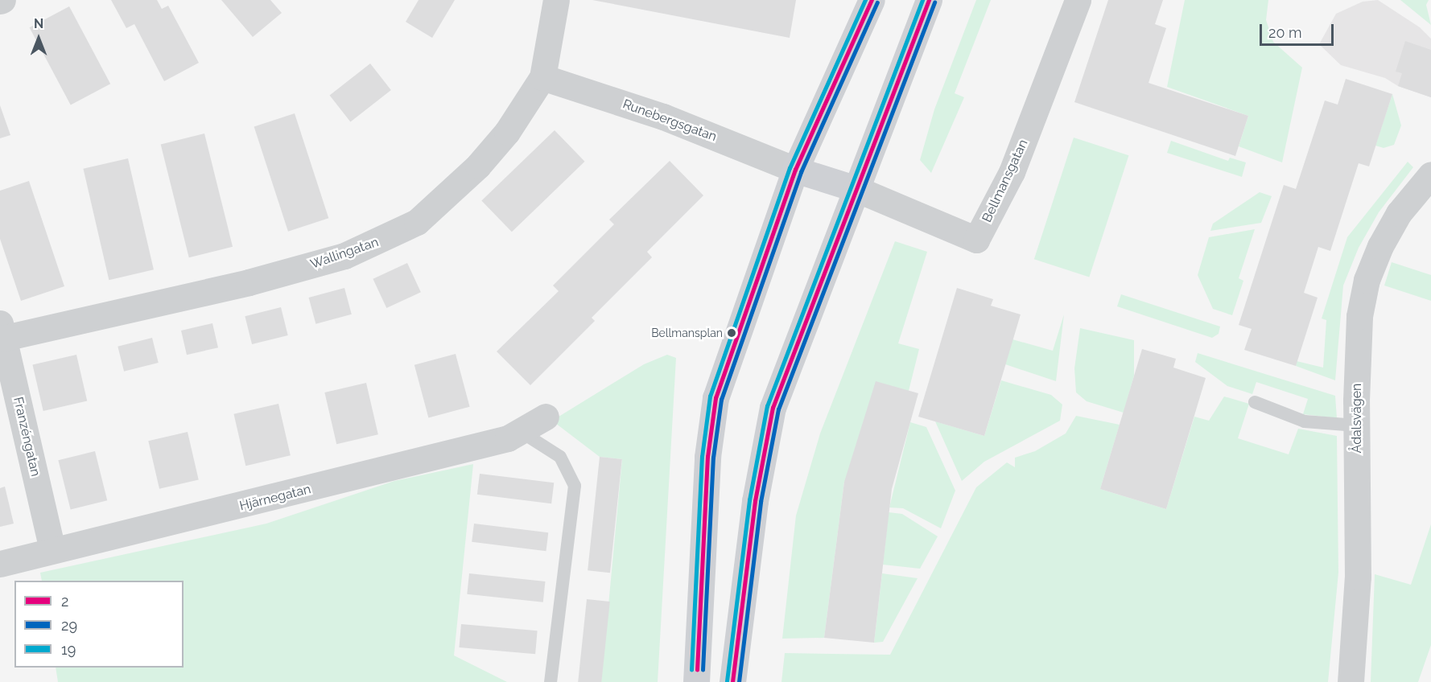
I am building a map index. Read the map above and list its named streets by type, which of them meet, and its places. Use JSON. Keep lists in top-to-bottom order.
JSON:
{
  "streets": {
    "street": [
      "Runebergsgatan",
      "Bellmansgatan",
      "Wallingatan",
      "Ådalsvägen",
      "Franzéngatan",
      "Hjärnegatan"
    ]
  },
  "crossings": [
    ["Runebergsgatan", "Wallingatan"],
    ["Wallingatan", "Franzéngatan"],
    ["Franzéngatan", "Hjärnegatan"]
  ],
  "places": ["Bellmansplan"],
  "lines": ["transit line 2", "transit line 19", "transit line 29"],
  "legend": ["2", "29", "19"],
  "scale_bar": "20 m",
  "north": "top"
}
